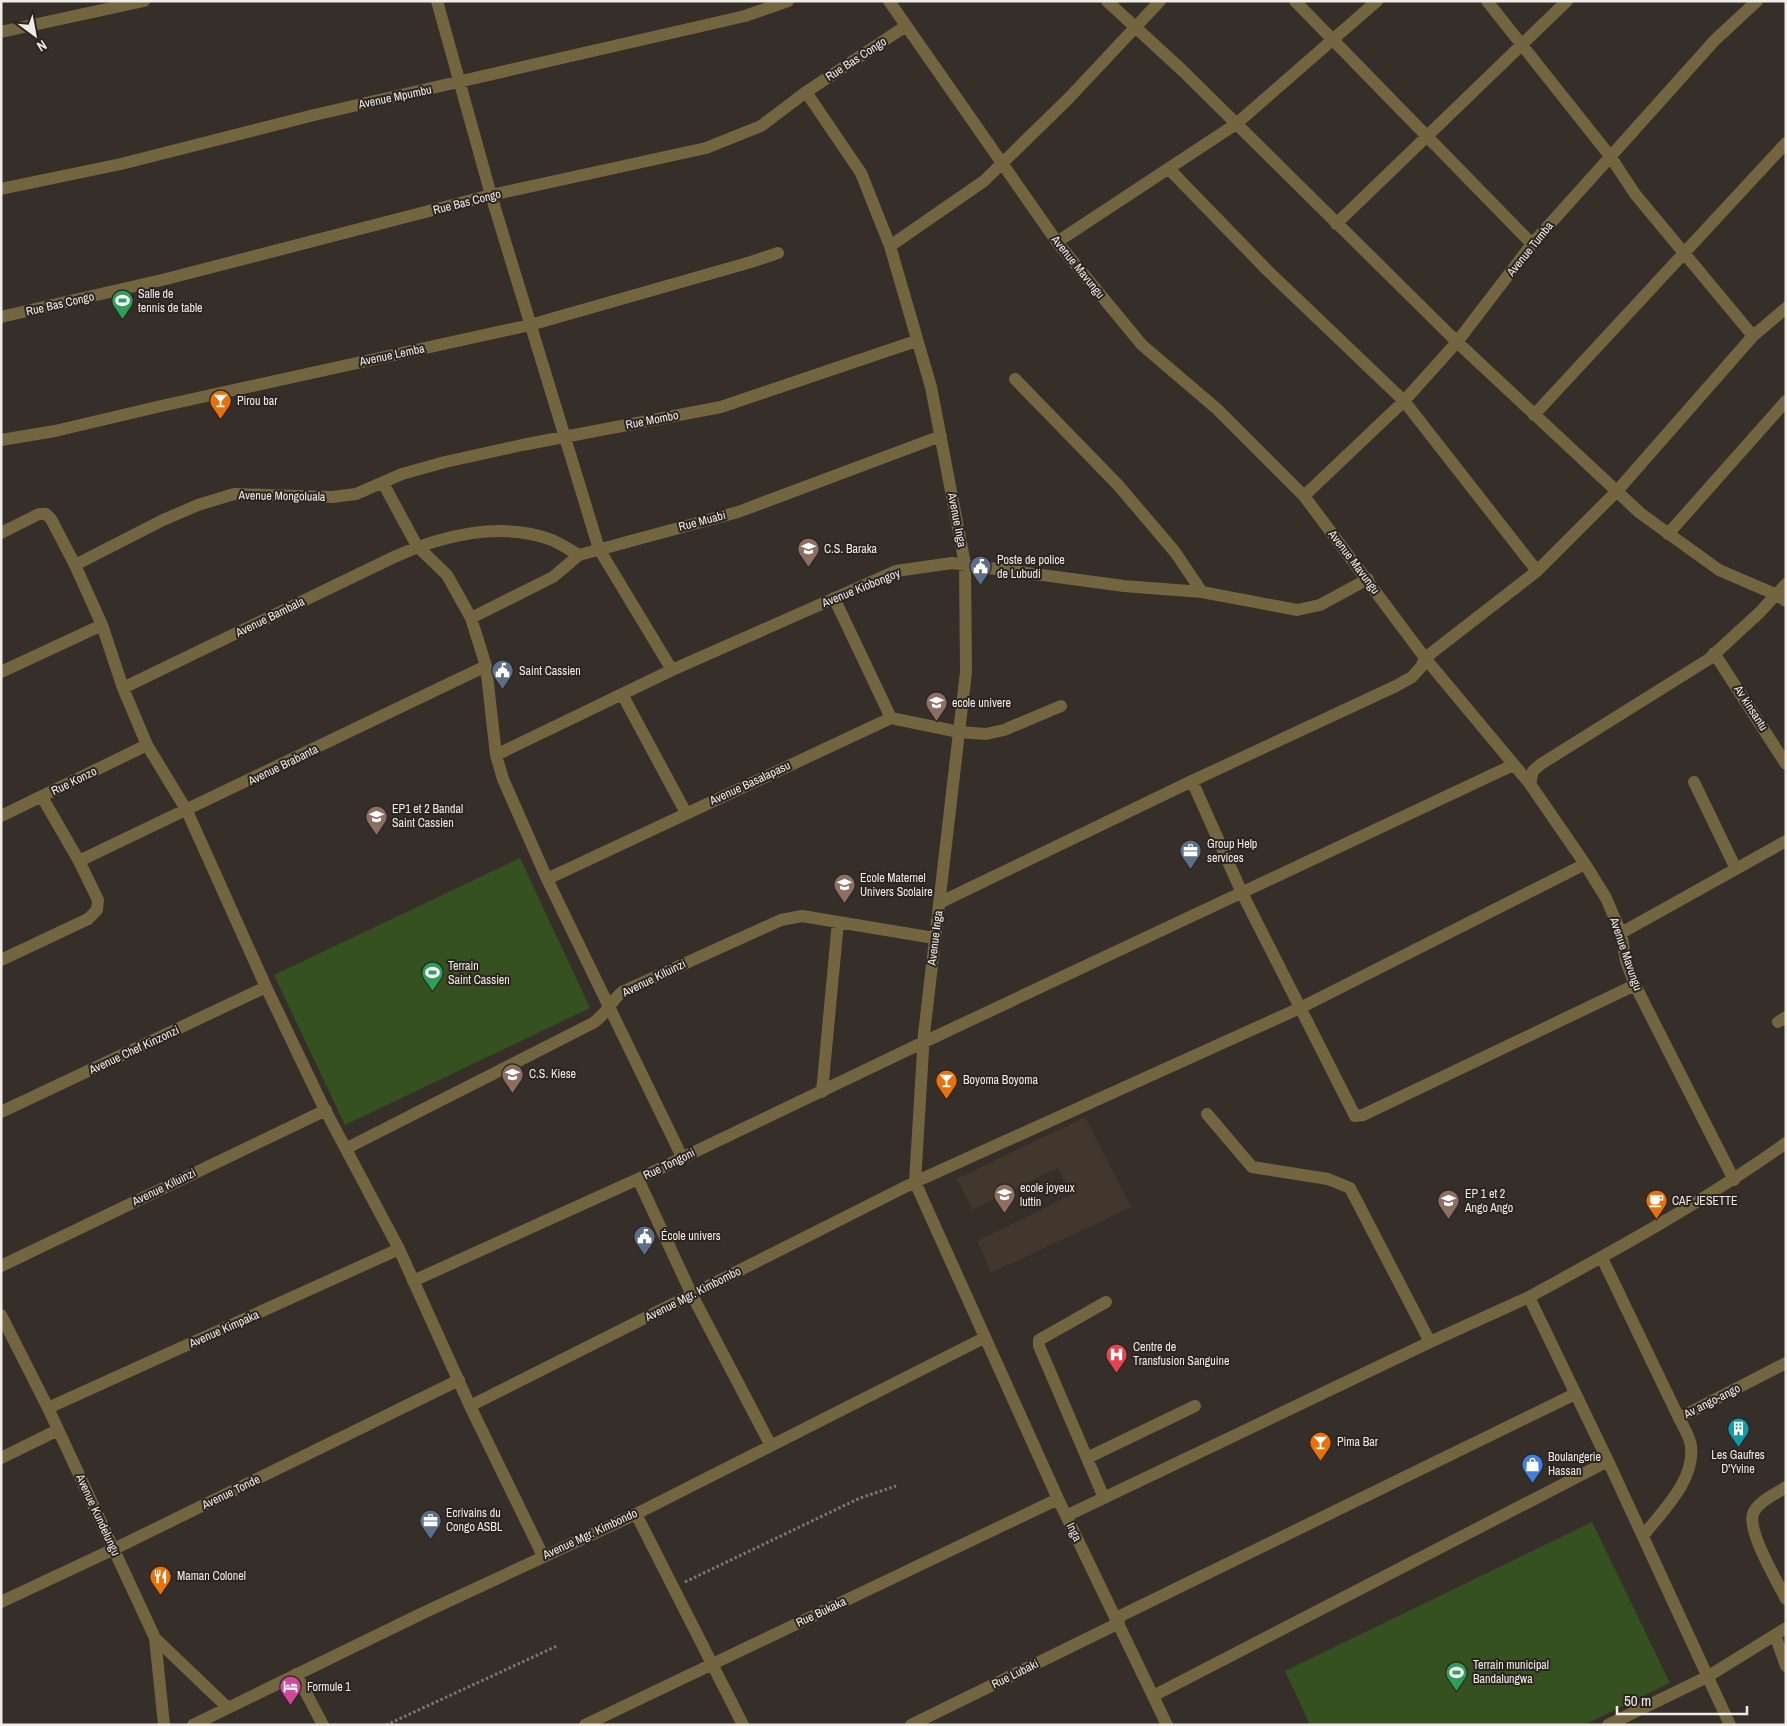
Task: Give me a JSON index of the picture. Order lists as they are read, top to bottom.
{
  "streets": {
    "street": [
      "Rue Bas Congo",
      "Avenue Mpumbu",
      "Avenue Tumba",
      "Avenue Mavungu",
      "Avenue Lemba",
      "Rue Mombo",
      "Avenue Mongoluala",
      "Avenue Inga",
      "Rue Muabi",
      "Avenue Kiobongoy",
      "Avenue Bambala",
      "Av kinsantu",
      "Avenue Brabanta",
      "Rue Konzo",
      "Avenue Basalapasu",
      "Avenue Kiluinzi",
      "Avenue Chef Kinzonzi",
      "Rue Tongoni",
      "Avenue Mgr. Kimbombo",
      "Avenue Kimpaka",
      "Av ango-ango",
      "Avenue Tonde",
      "Avenue Kundelungu",
      "Inga",
      "Avenue Mgr. Kimbondo",
      "Rue Bukaka",
      "Rue Lubaki"
    ]
  },
  "crossings": [
    ["Rue Bas Congo", "Avenue Mavungu"],
    ["Rue Bas Congo", "Avenue Inga"],
    ["Avenue Tumba", "Avenue Mavungu"],
    ["Avenue Mavungu", "Avenue Kiobongoy"],
    ["Avenue Mavungu", "Rue Tongoni"],
    ["Avenue Mavungu", "Avenue Mgr. Kimbombo"],
    ["Rue Mombo", "Avenue Mongoluala"],
    ["Rue Mombo", "Avenue Inga"],
    ["Avenue Inga", "Rue Muabi"],
    ["Avenue Inga", "Avenue Kiobongoy"],
    ["Avenue Inga", "Avenue Kiluinzi"],
    ["Avenue Inga", "Rue Tongoni"],
    ["Avenue Inga", "Avenue Mgr. Kimbombo"],
    ["Avenue Inga", "Inga"],
    ["Avenue Inga", "Avenue Mgr. Kimbondo"],
    ["Rue Muabi", "Avenue Bambala"],
    ["Avenue Kimpaka", "Avenue Kundelungu"],
    ["Avenue Tonde", "Avenue Kundelungu"],
    ["Inga", "Avenue Mgr. Kimbondo"],
    ["Inga", "Rue Bukaka"],
    ["Inga", "Rue Lubaki"]
  ],
  "places": {
    "sports": ["Salle de tennis de table", "Terrain Saint Cassien", "Terrain municipal Bandalungwa"],
    "bar": ["Pirou bar", "Boyoma Boyoma", "Pima Bar"],
    "school or university": [
      "C.S. Baraka",
      "ecole univere",
      "EP1 et 2 Bandal Saint Cassien",
      "Ecole Maternel Univers Scolaire",
      "C.S. Kiese",
      "ecole joyeux luttin",
      "EP 1 et 2 Ango Ango"
    ],
    "public building": ["Poste de police de Lubudi", "Saint Cassien", "École univers"],
    "office": ["Group Help services", "Ecrivains du Congo ASBL"],
    "cafe": ["CAF JESETTE"],
    "hospital": ["Centre de Transfusion Sanguine"],
    "building": ["Les Gaufres D'Yvine"],
    "shop": ["Boulangerie Hassan"],
    "restaurant": ["Maman Colonel"],
    "hotel": ["Formule 1"]
  },
  "scale_bar": "50 m",
  "north": "bottom right"
}
